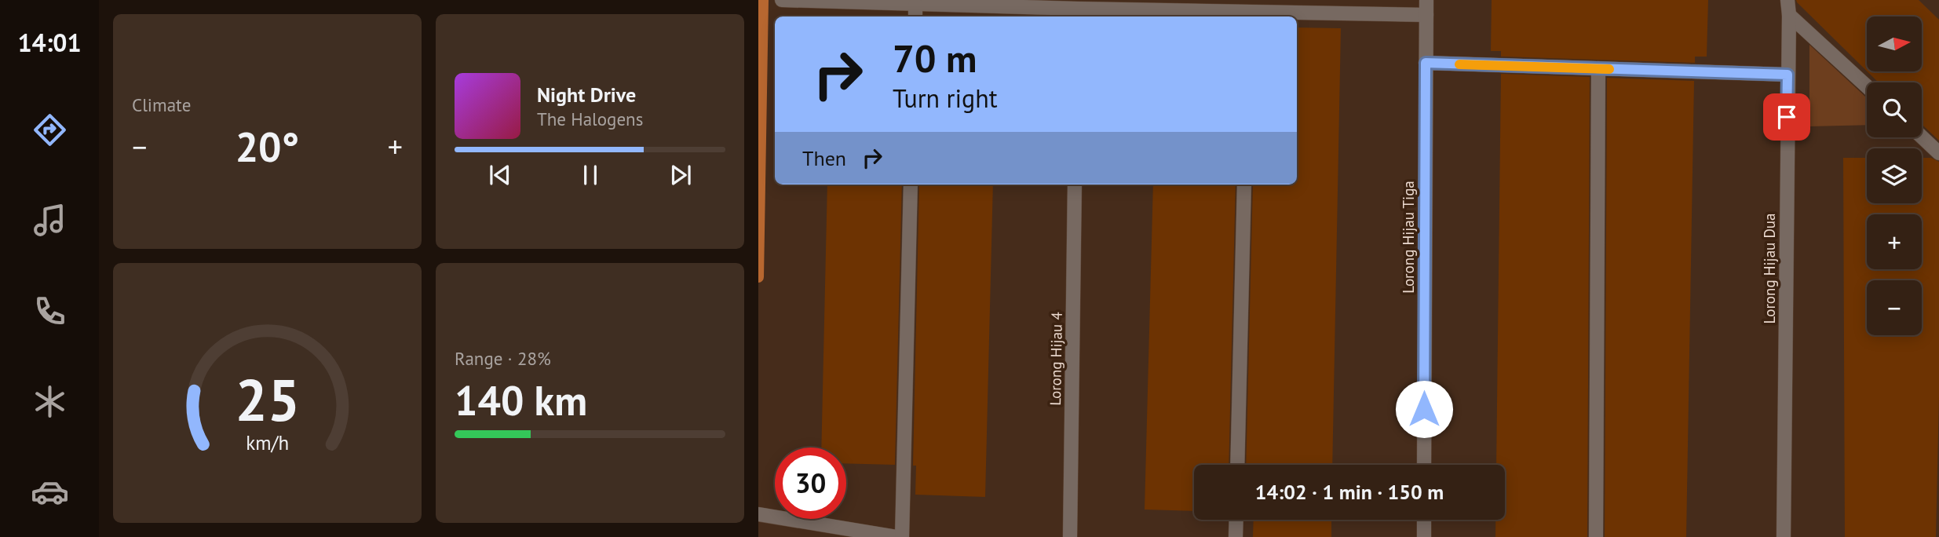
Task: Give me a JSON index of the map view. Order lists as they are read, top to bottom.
{
  "streets": {
    "street": ["Lorong Hijau Tiga", "Lorong Hijau Dua", "Lorong Hijau 4"]
  },
  "north": "right",
  "page": {
    "tabs": "14:01",
    "tile": [
      "Climate",
      ["Range · 28%", "140 km"]
    ],
    "map_buttons": ["+", "−"],
    "turn": ["70 m", "Turn right"],
    "song": ["Night Drive", "The Halogens"],
    "heat": ["−", "20°", "+"],
    "then": "Then",
    "limit": "30",
    "trip": "14:02 · 1 min · 150 m",
    "gauge": ["25", "km/h"]
  }
}
